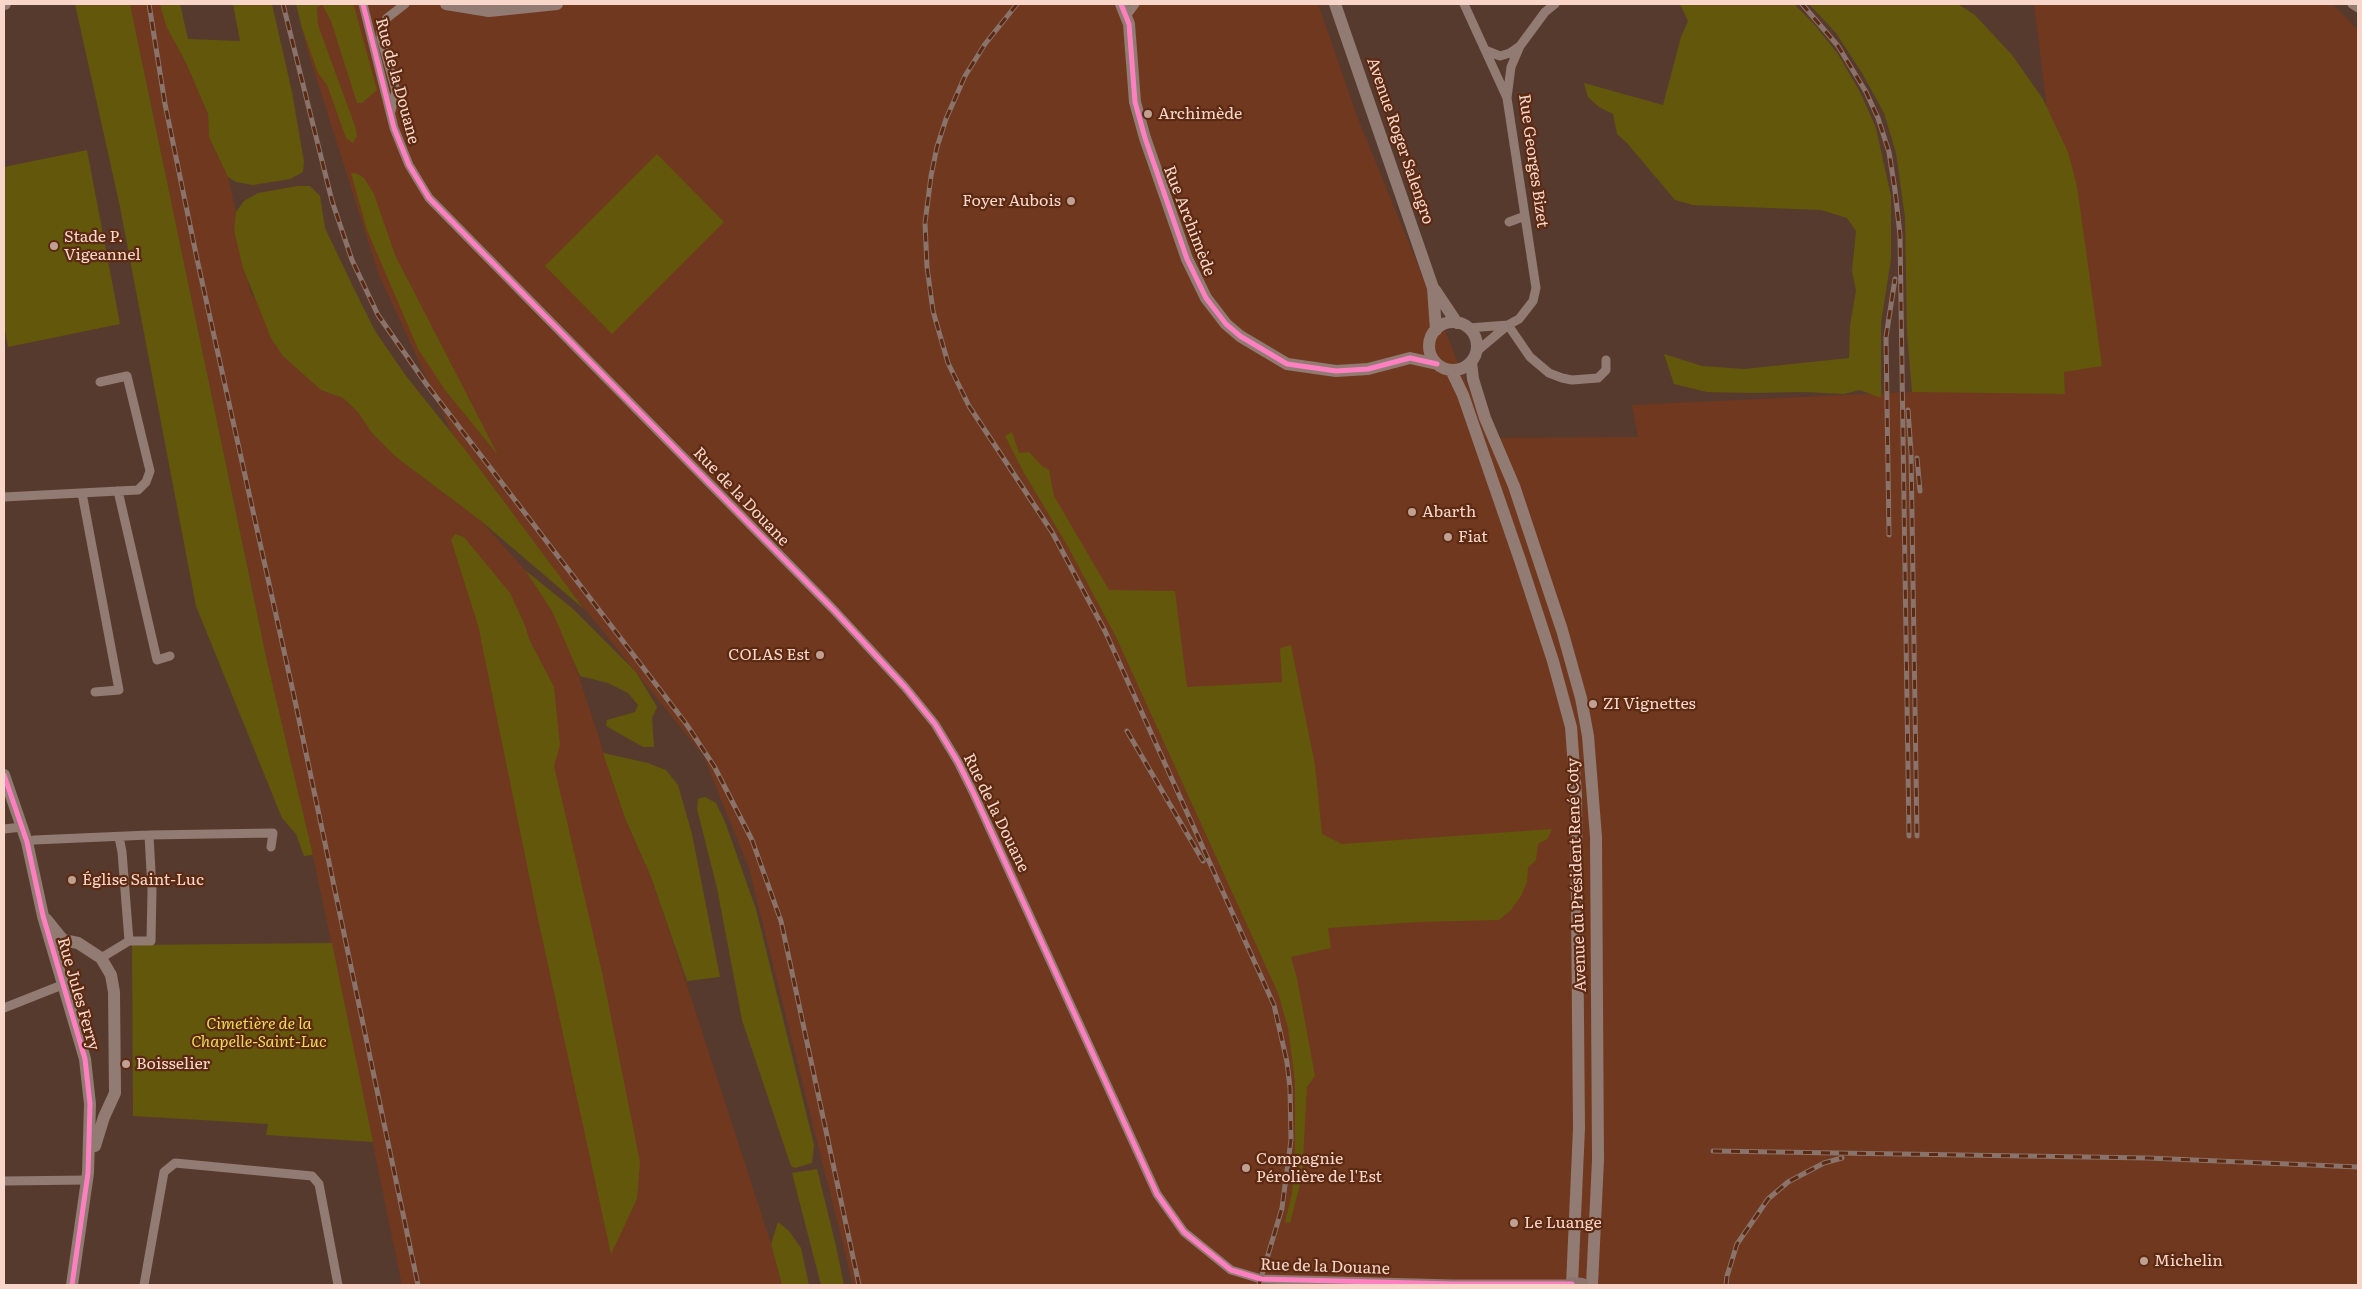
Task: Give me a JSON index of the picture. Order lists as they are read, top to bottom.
{
  "streets": {
    "main road": [
      "Avenue Roger Salengro",
      "Rue Archimède",
      "Avenue du Président René Coty",
      "Rue Jules Ferry"
    ],
    "street": ["Rue de la Douane", "Rue Georges Bizet"]
  },
  "crossings": [
    ["Rue de la Douane", "Avenue du Président René Coty"],
    ["Avenue Roger Salengro", "Rue Georges Bizet"],
    ["Avenue Roger Salengro", "Rue Archimède"],
    ["Avenue Roger Salengro", "Avenue du Président René Coty"],
    ["Rue Georges Bizet", "Rue Archimède"],
    ["Rue Georges Bizet", "Avenue du Président René Coty"],
    ["Rue Archimède", "Avenue du Président René Coty"]
  ],
  "parks": ["Cimetière de la Chapelle-Saint-Luc"],
  "places": [
    "Archimède",
    "Foyer Aubois",
    "Stade P. Vigeannel",
    "Abarth",
    "Fiat",
    "COLAS Est",
    "ZI Vignettes",
    "Église Saint-Luc",
    "Boisselier",
    "Compagnie Pérolière de l'Est",
    "Le Luange",
    "Michelin"
  ]
}
